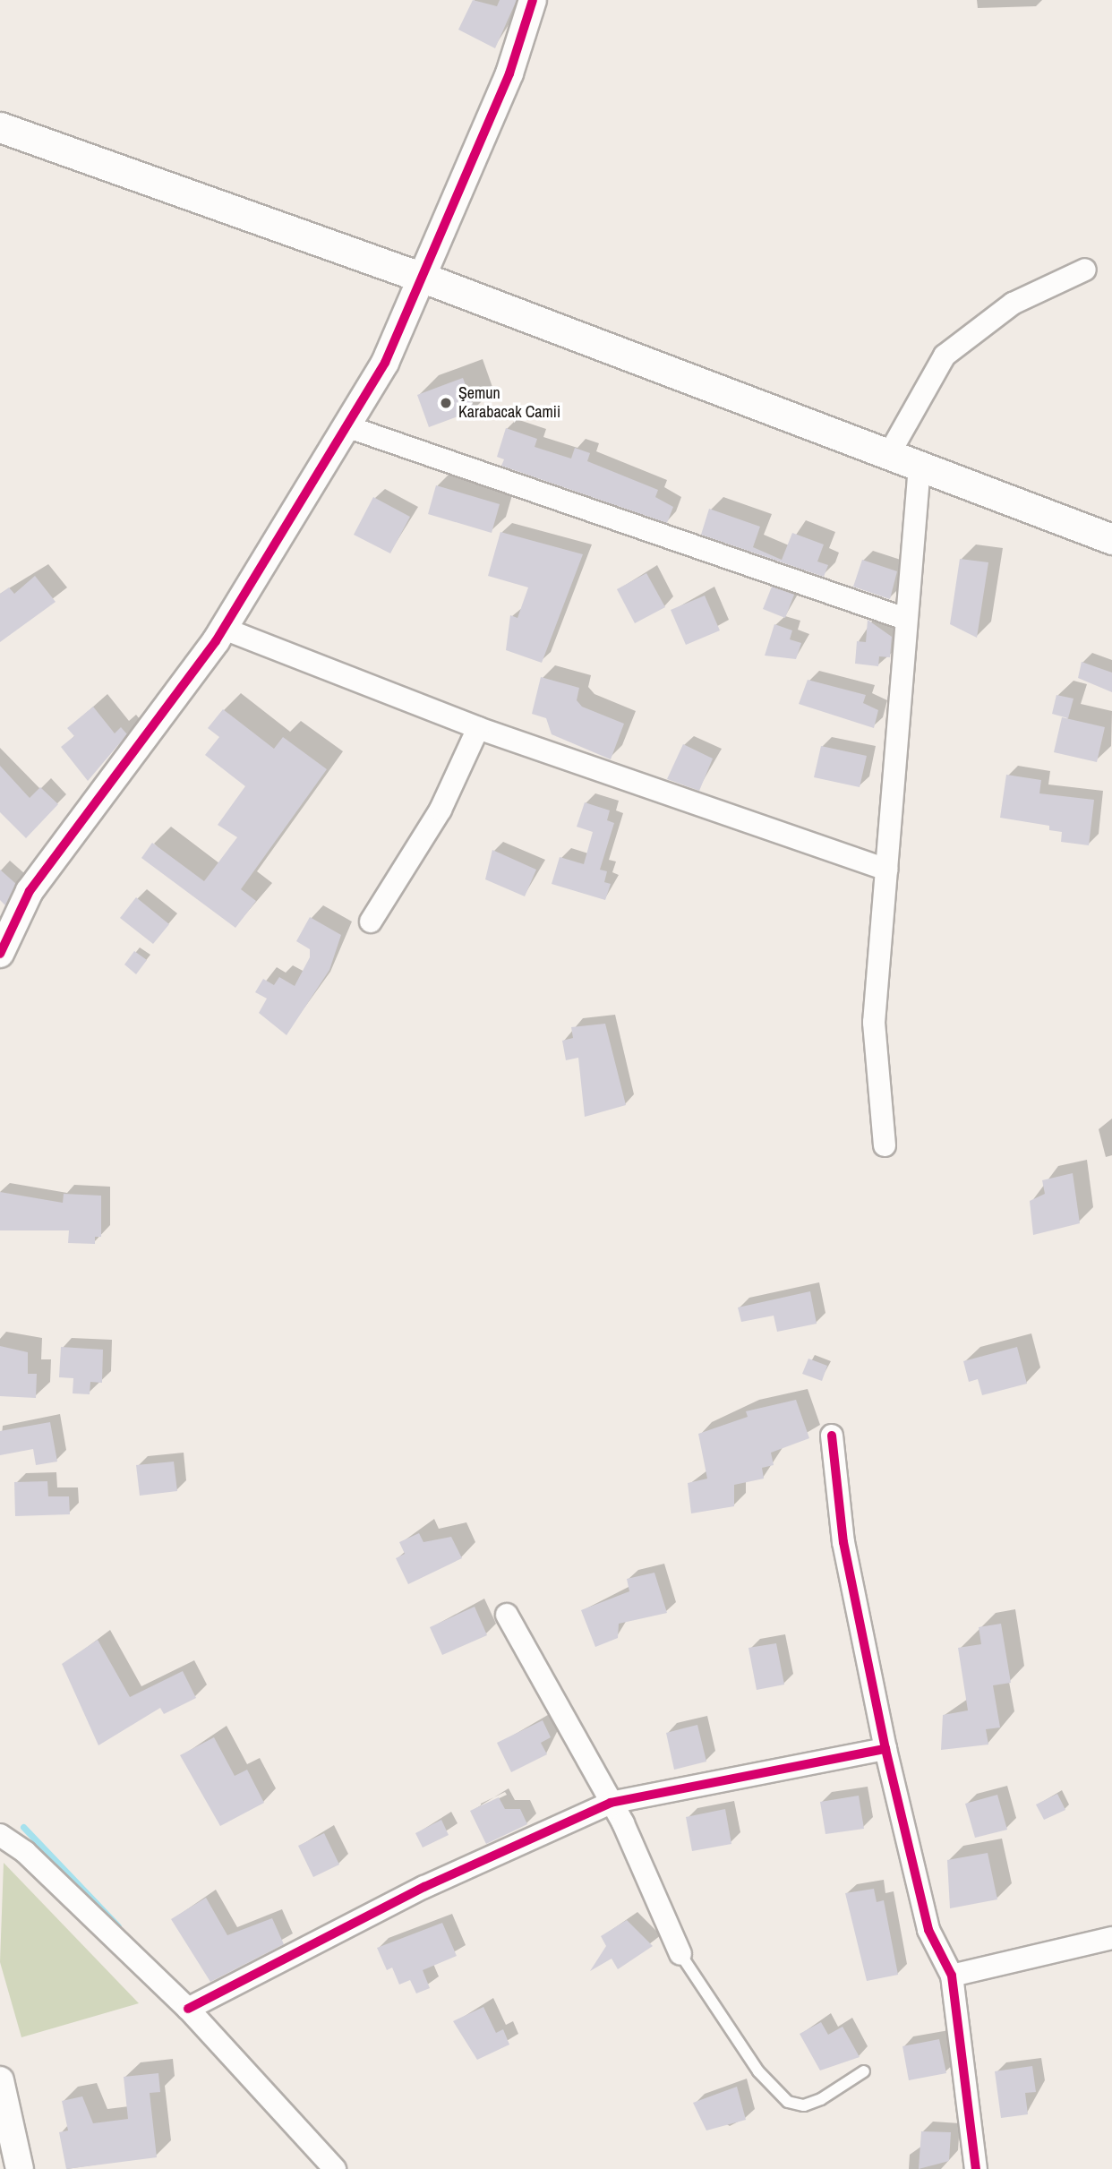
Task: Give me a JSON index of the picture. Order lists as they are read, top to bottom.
{
  "places": ["Şemun Karabacak Camii"]
}
